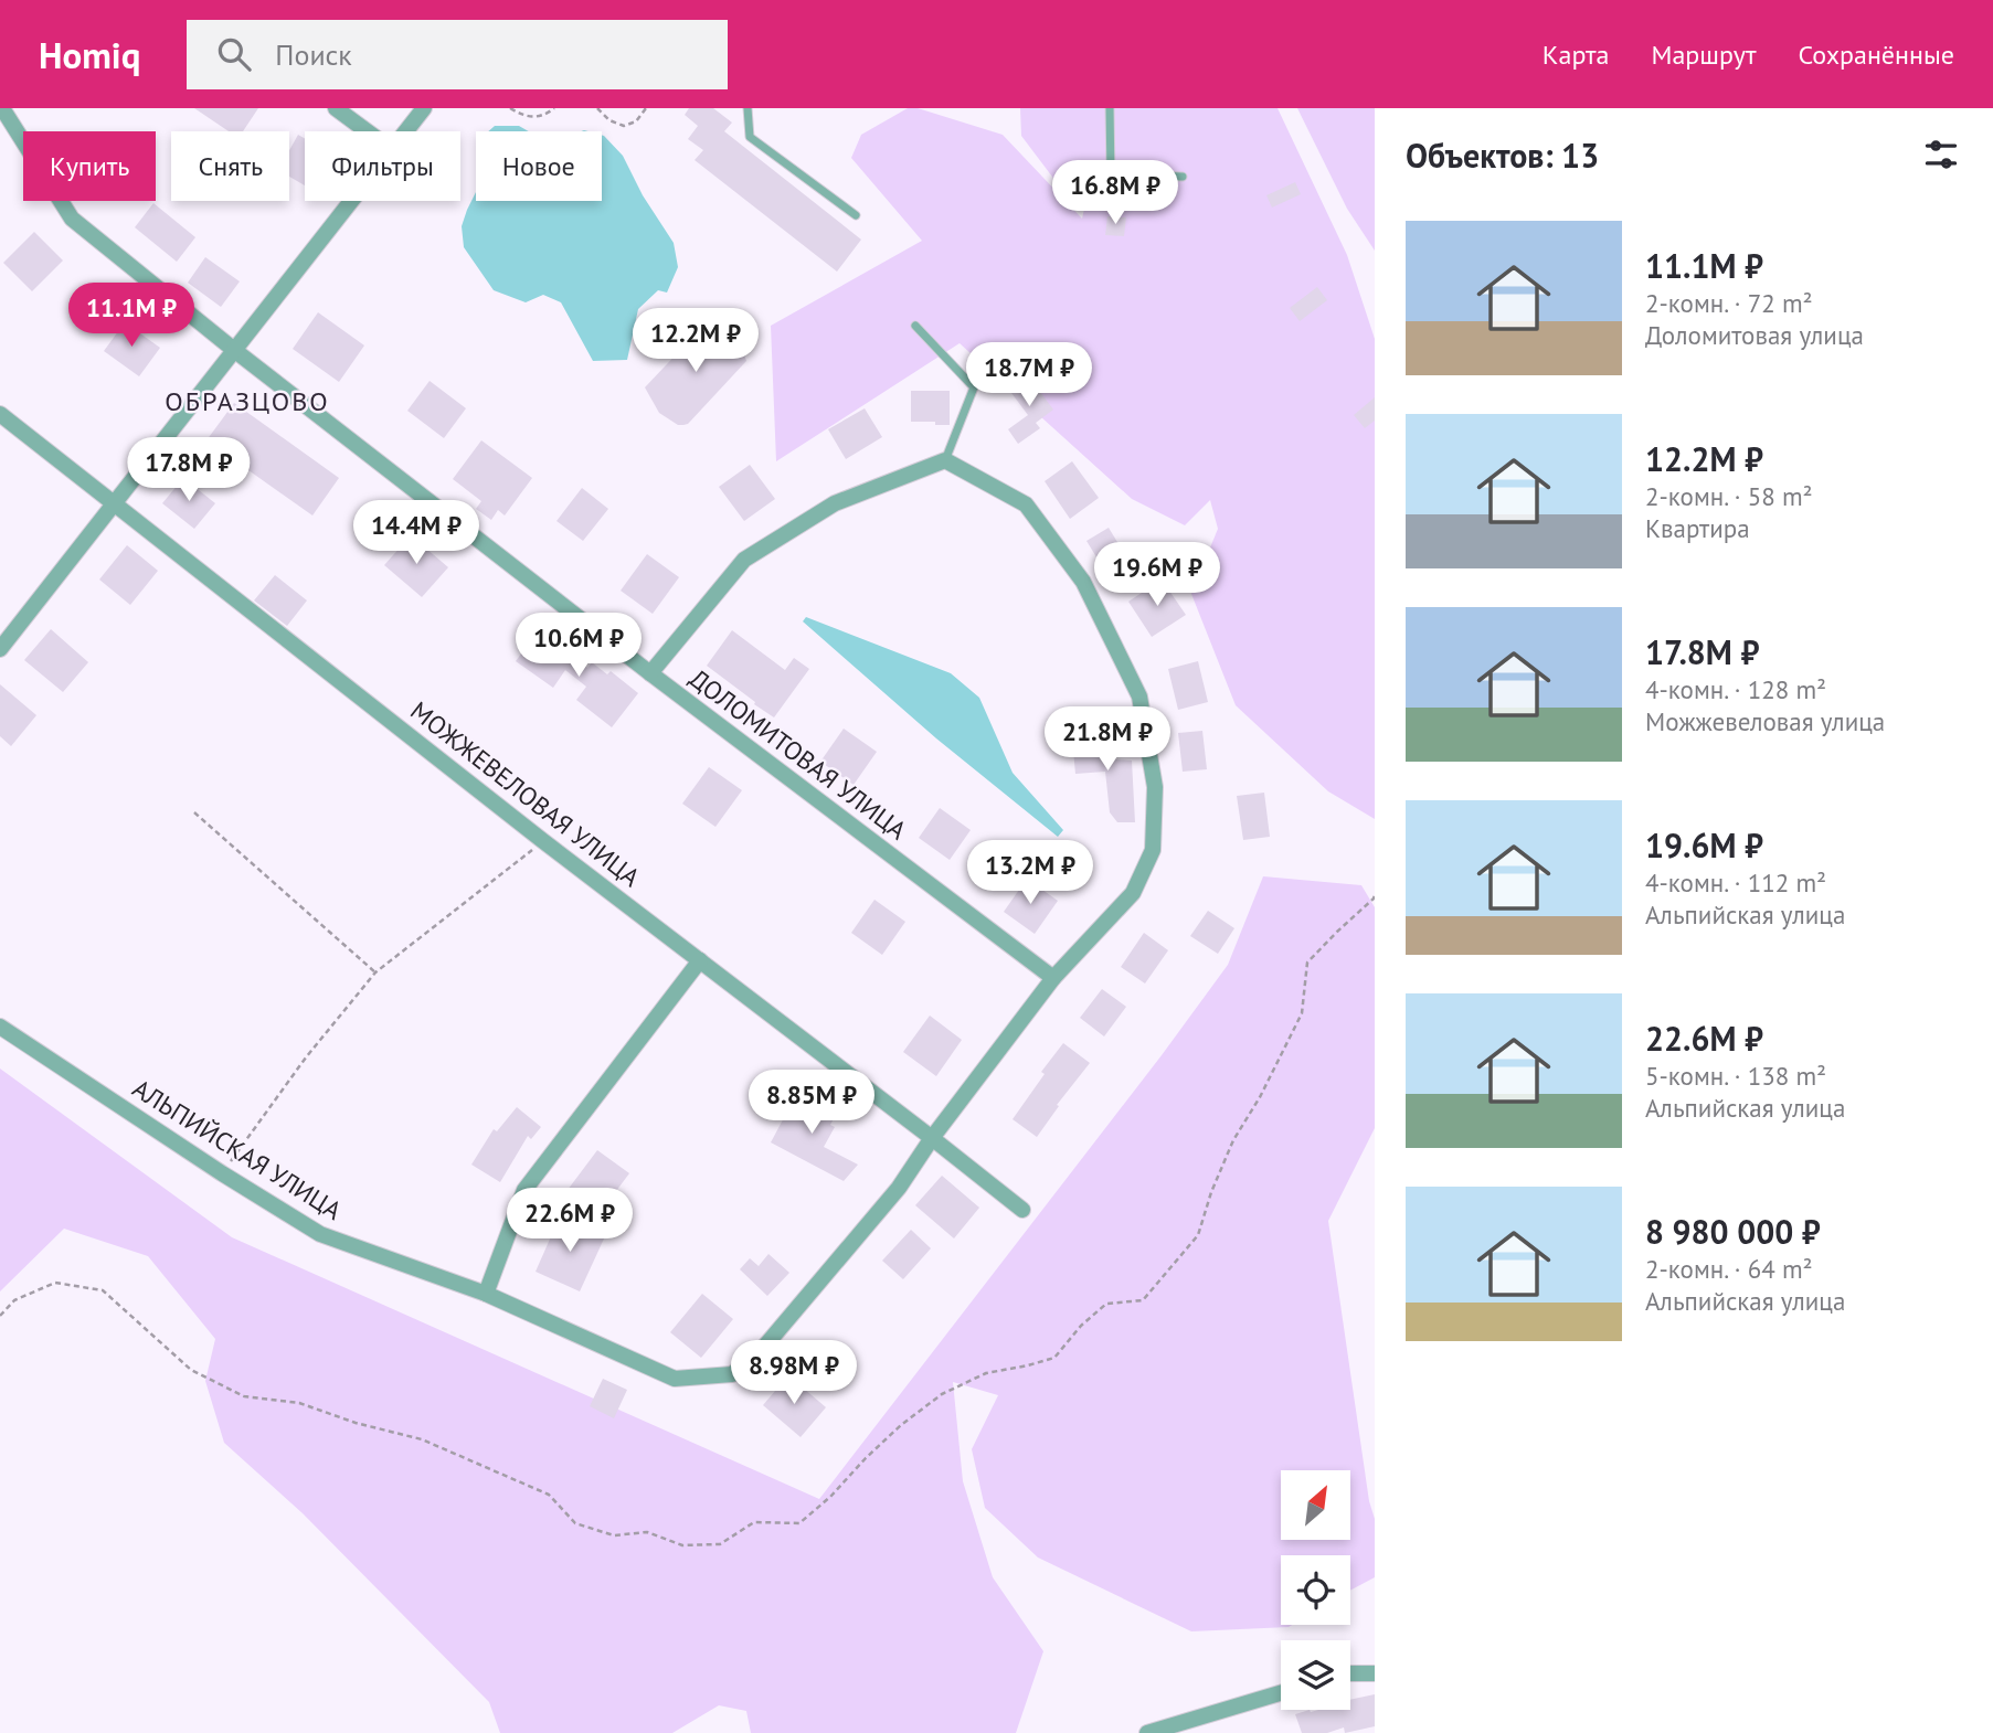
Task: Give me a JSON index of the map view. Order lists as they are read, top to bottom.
{
  "streets": {
    "street": ["ДОЛОМИТОВАЯ УЛИЦА", "МОЖЖЕВЕЛОВАЯ УЛИЦА", "АЛЬПИЙСКАЯ УЛИЦА"]
  },
  "crossings": [
    ["ДОЛОМИТОВАЯ УЛИЦА", "АЛЬПИЙСКАЯ УЛИЦА"],
    ["МОЖЖЕВЕЛОВАЯ УЛИЦА", "АЛЬПИЙСКАЯ УЛИЦА"]
  ],
  "districts": ["ОБРАЗЦОВО"],
  "north": "top right",
  "page": {
    "header": "Homiq",
    "search": "Поиск",
    "nav": ["Карта", "Маршрут", "Сохранённые"],
    "heading": "Объектов: 13",
    "chip": [
      "Купить",
      "Снять",
      "Фильтры",
      "Новое"
    ],
    "price": [
      "16.8M ₽",
      "11.1M ₽",
      "12.2M ₽",
      "18.7M ₽",
      "17.8M ₽",
      "14.4M ₽",
      "19.6M ₽",
      "10.6M ₽",
      "21.8M ₽",
      "13.2M ₽",
      "8.85M ₽",
      "22.6M ₽",
      "8.98M ₽"
    ],
    "list": [
      {
        "name": "11.1M ₽",
        "note": "2-комн. · 72 m² · Доломитовая улица"
      },
      {
        "name": "12.2M ₽",
        "note": "2-комн. · 58 m² · Квартира"
      },
      {
        "name": "17.8M ₽",
        "note": "4-комн. · 128 m² · Можжевеловая улица"
      },
      {
        "name": "19.6M ₽",
        "note": "4-комн. · 112 m² · Альпийская улица"
      },
      {
        "name": "22.6M ₽",
        "note": "5-комн. · 138 m² · Альпийская улица"
      },
      {
        "name": "8 980 000 ₽",
        "note": "2-комн. · 64 m² · Альпийская улица"
      }
    ]
  }
}
